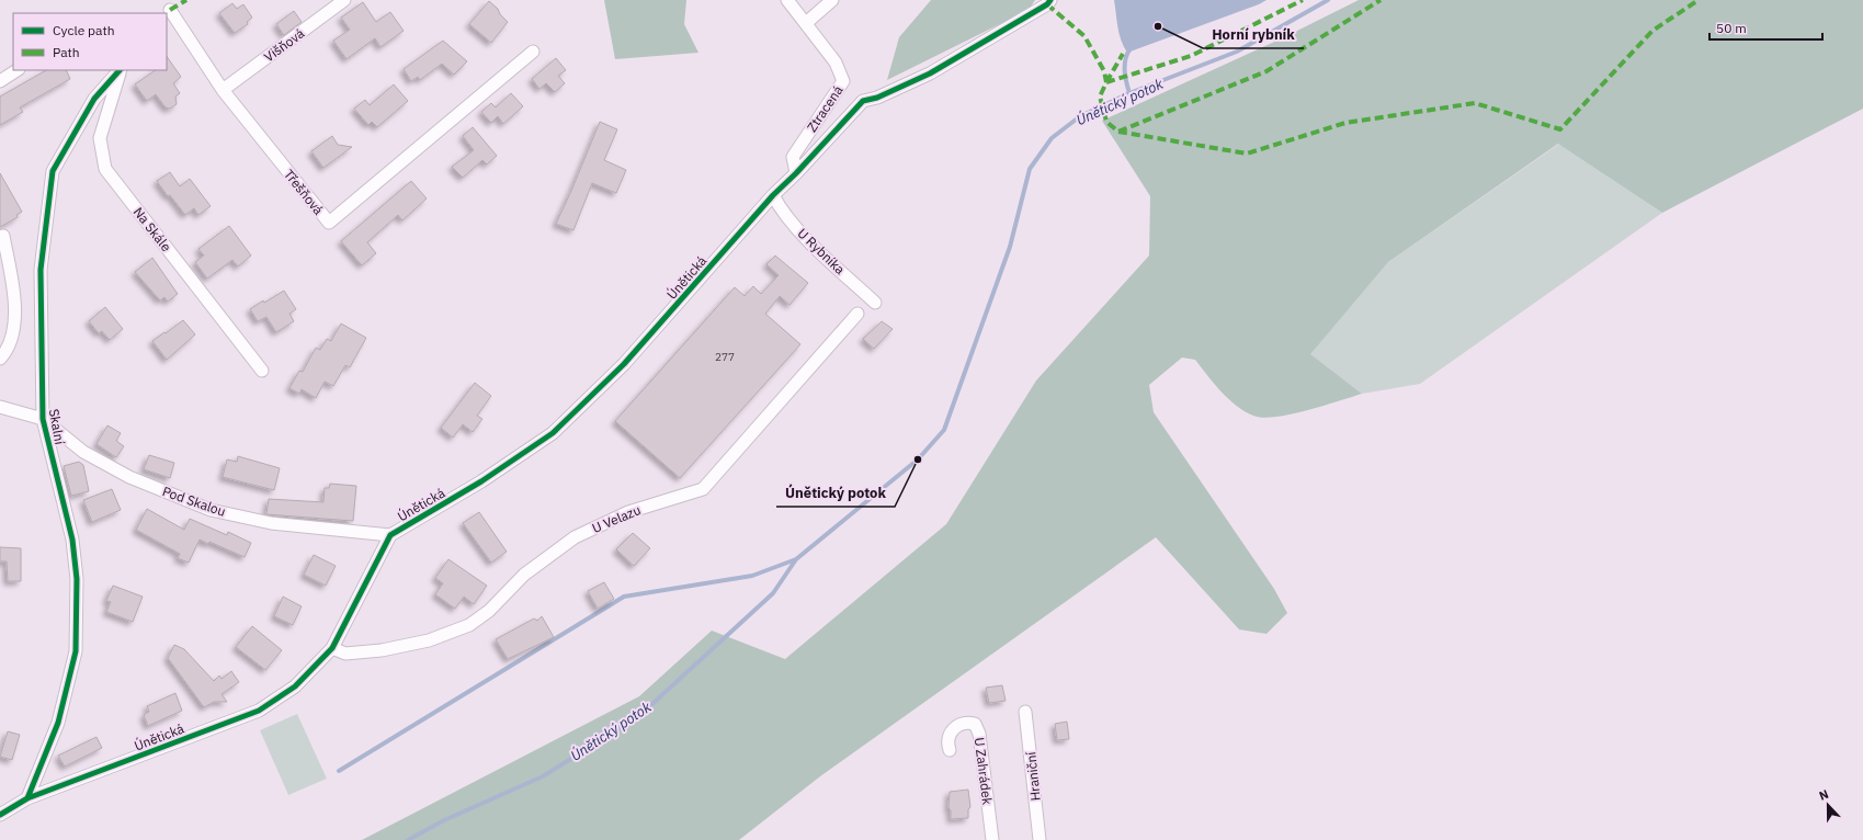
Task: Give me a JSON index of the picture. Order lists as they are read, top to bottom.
{
  "streets": {
    "street": [
      "Višňová",
      "Ztracená",
      "Třešňová",
      "Na Skále",
      "U Rybníka",
      "Únětická",
      "Skalní",
      "Pod Skalou",
      "U Velazu",
      "U Zahrádek",
      "Hraniční"
    ]
  },
  "crossings": [
    ["Višňová", "Třešňová"],
    ["Ztracená", "Únětická"],
    ["U Rybníka", "Únětická"],
    ["Únětická", "Skalní"],
    ["Únětická", "Pod Skalou"],
    ["Únětická", "U Velazu"],
    ["Skalní", "Pod Skalou"]
  ],
  "water": ["Únětický potok"],
  "places": ["Horní rybník", "Únětický potok"],
  "house_numbers": ["277"],
  "legend": ["Cycle path", "Path"],
  "scale_bar": "50 m",
  "north": "top"
}
